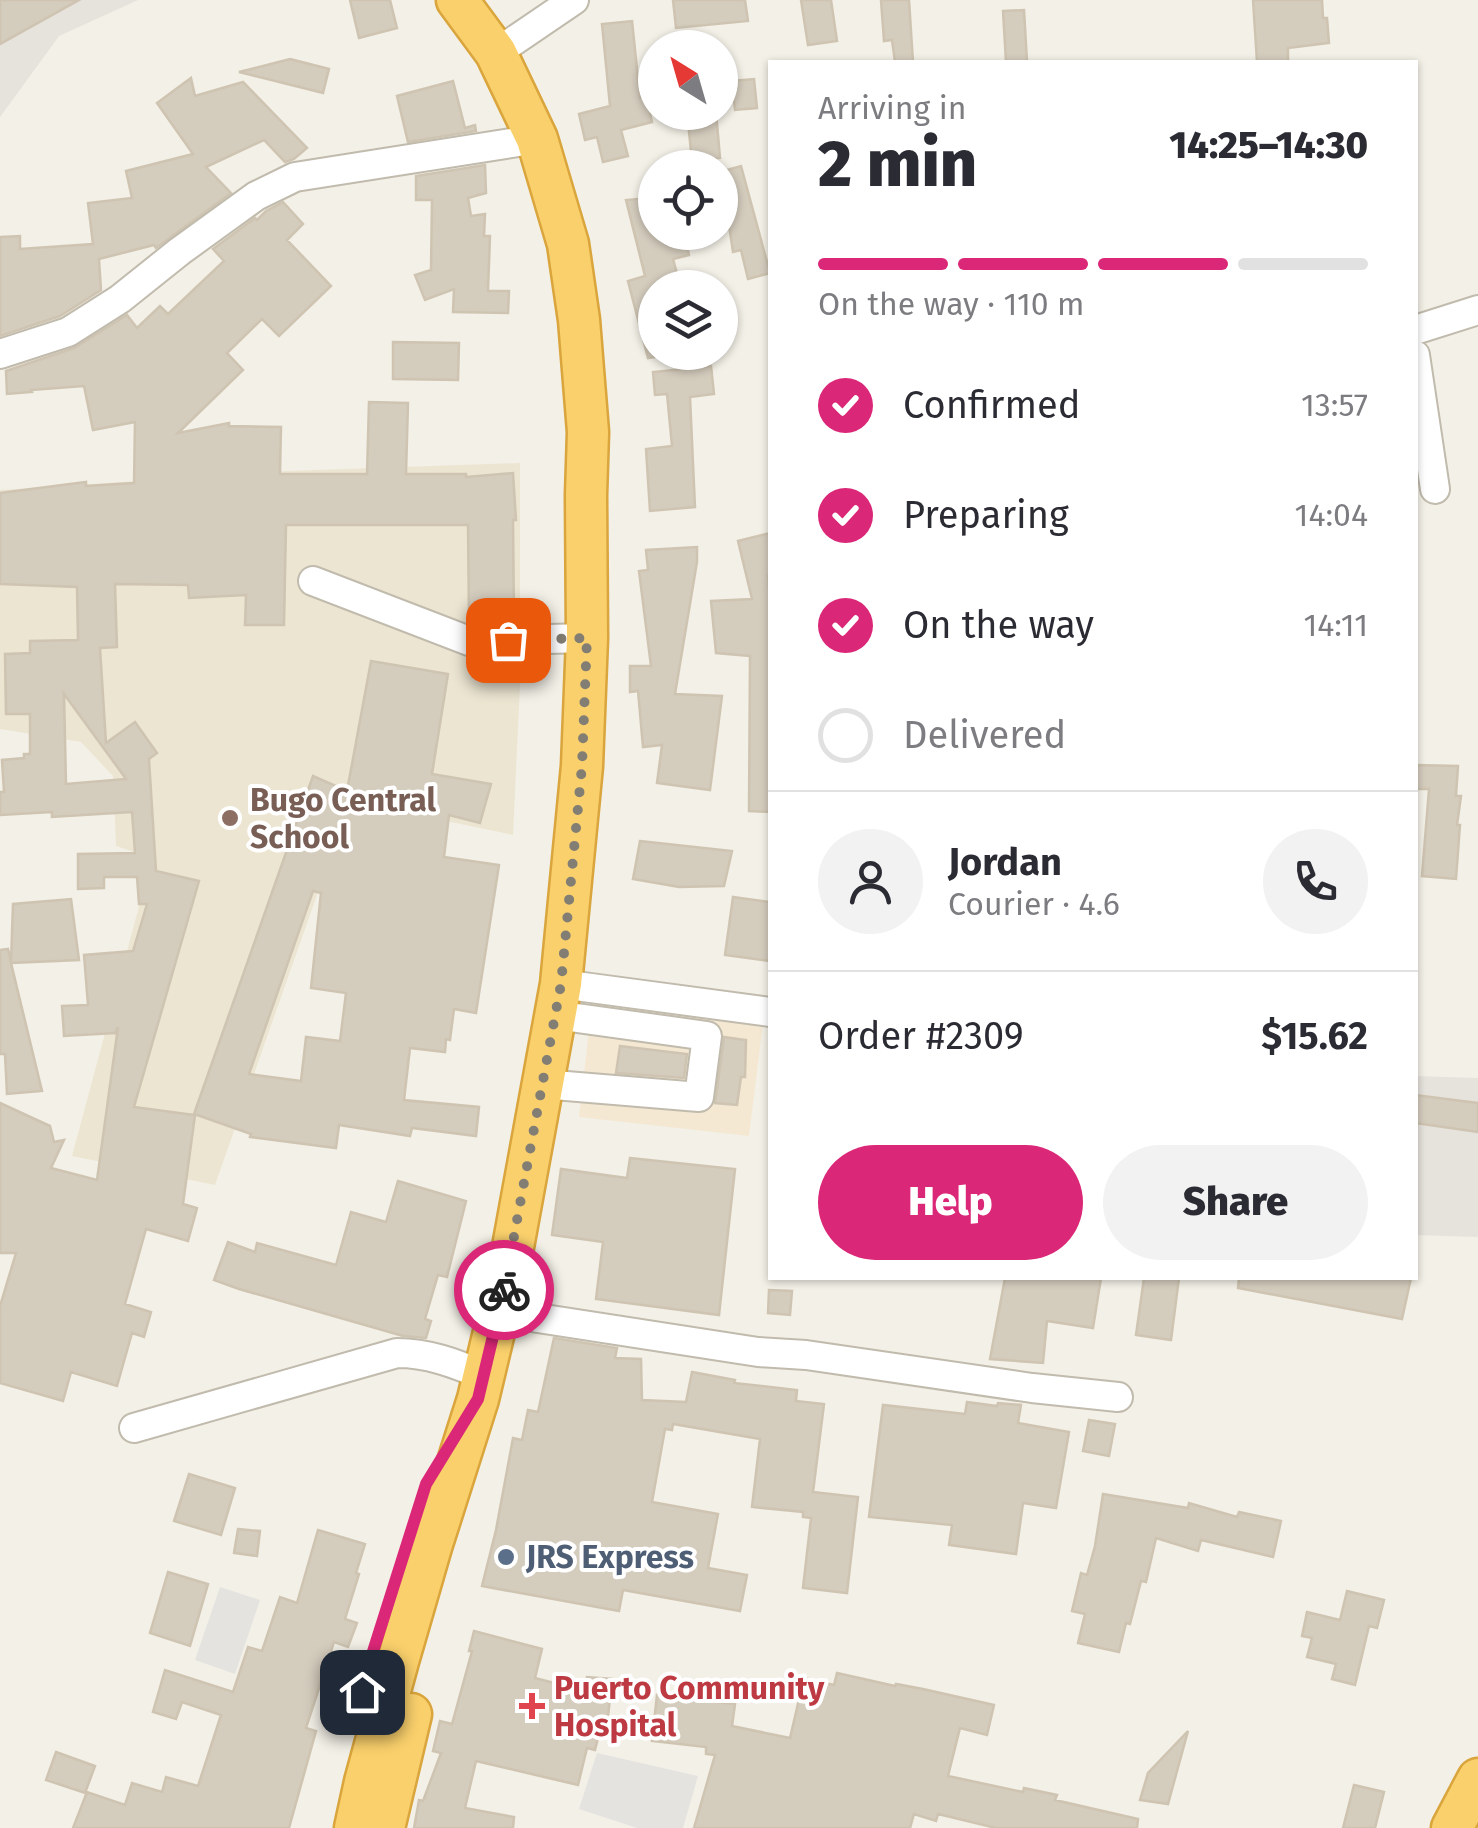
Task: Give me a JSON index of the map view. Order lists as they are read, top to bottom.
{
  "places": {
    "other": ["Bugo Central School", "JRS Express"],
    "health": ["Puerto Community Hospital"]
  },
  "north": "top left",
  "page": {
    "heading": ["2 min", "Arriving in", "14:25–14:30"],
    "panel": [
      "Jordan",
      "Courier · 4.6",
      "Order #2309",
      "$15.62"
    ],
    "bar": "On the way · 110 m",
    "list": [
      ["Confirmed", "13:57"],
      ["Preparing", "14:04"],
      ["On the way", "14:11"],
      "Delivered"
    ],
    "buttons": ["Help", "Share"]
  }
}
